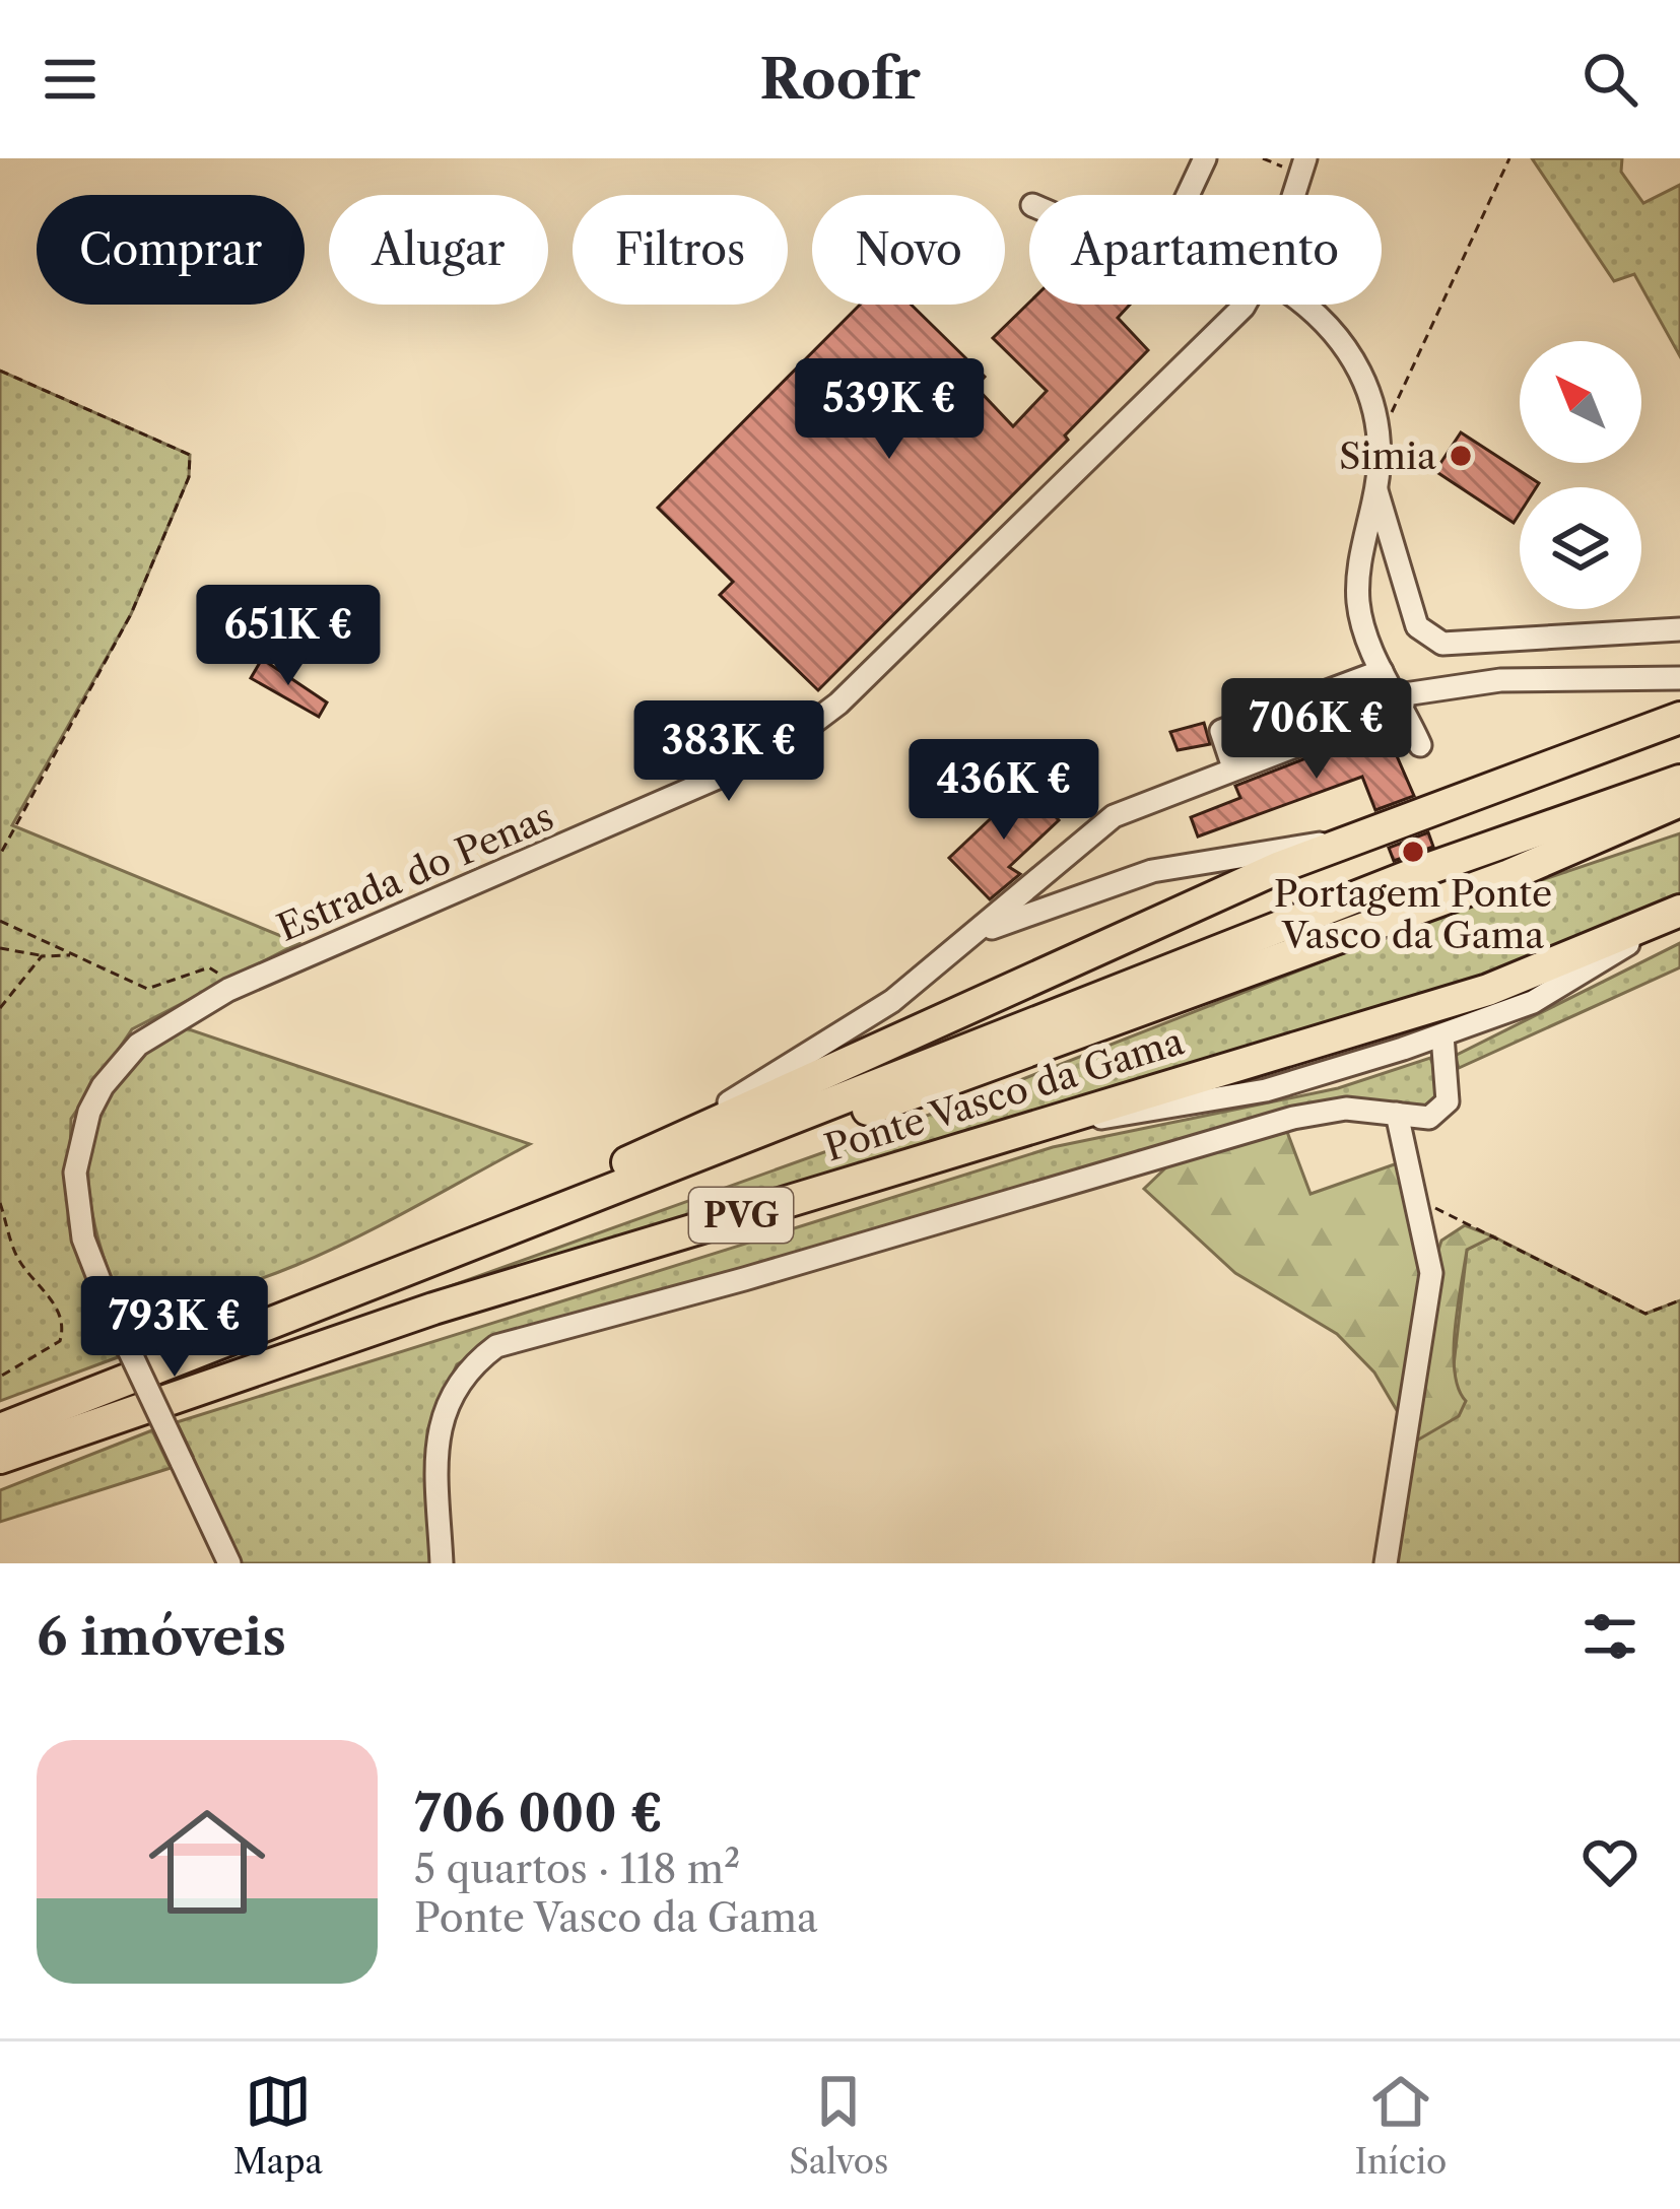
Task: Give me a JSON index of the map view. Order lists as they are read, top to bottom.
{
  "streets": {
    "highway": ["Ponte Vasco da Gama", "PVG"],
    "street": ["Estrada do Penas"]
  },
  "places": ["Simia", "Portagem Ponte Vasco da Gama"],
  "north": "top left",
  "page": {
    "header": "Roofr",
    "chip": [
      "Comprar",
      "Alugar",
      "Filtros",
      "Novo",
      "Apartamento"
    ],
    "price": [
      "539K €",
      "651K €",
      "706K €",
      "383K €",
      "436K €",
      "793K €"
    ],
    "heading": "6 imóveis",
    "list": [
      {
        "name": "706 000 €",
        "note": "5 quartos · 118 m² · Ponte Vasco da Gama"
      }
    ],
    "tabs": ["Mapa", "Salvos", "Início"]
  }
}
